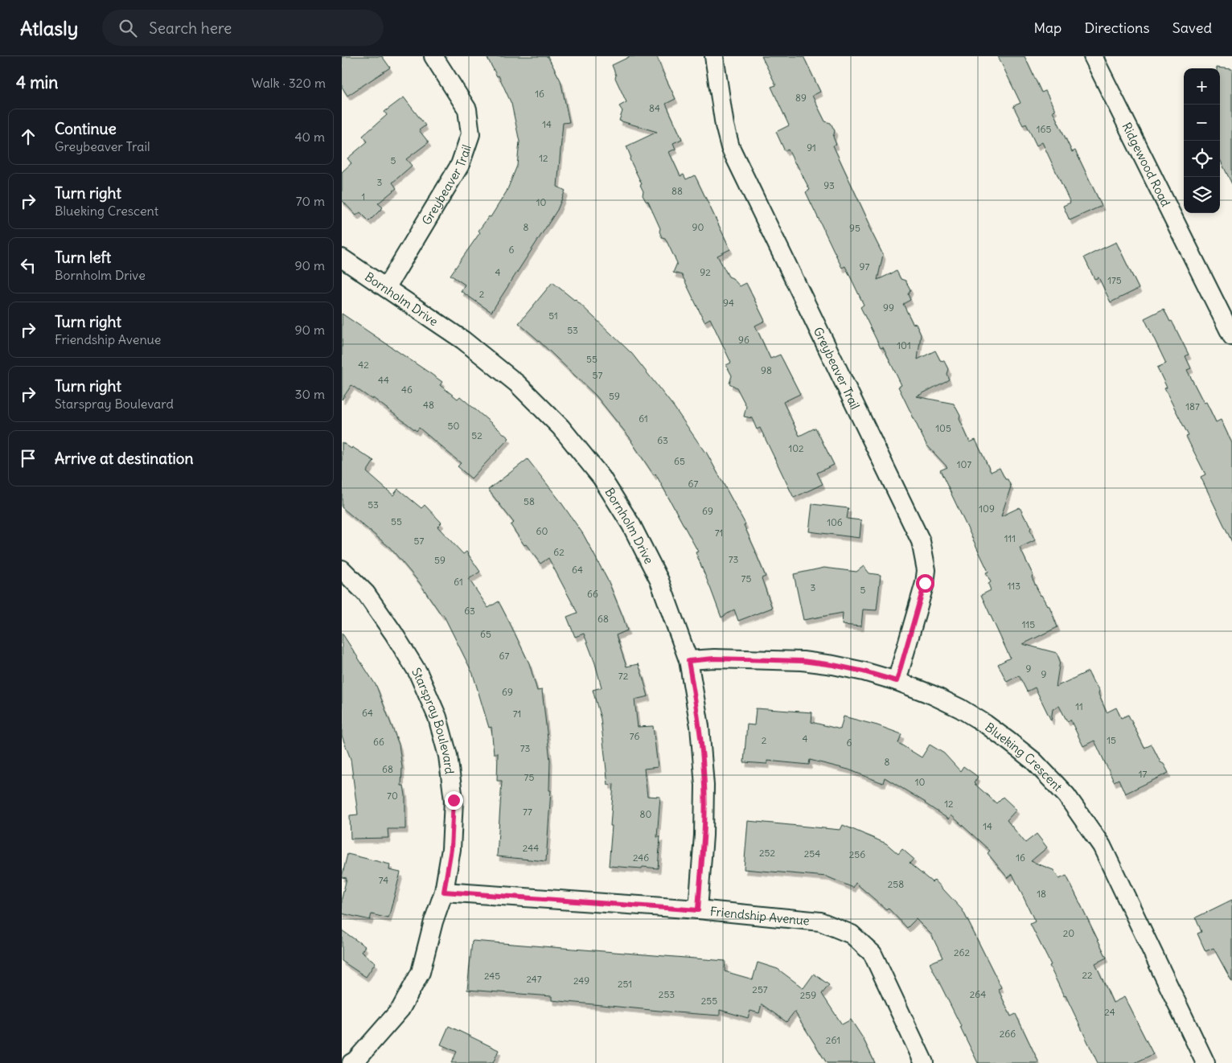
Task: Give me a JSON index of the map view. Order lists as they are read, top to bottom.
{
  "streets": {
    "street": [
      "Ridgewood Road",
      "Greybeaver Trail",
      "Bornholm Drive",
      "Starspray Boulevard",
      "Blueking Crescent",
      "Friendship Avenue"
    ]
  },
  "crossings": [
    ["Greybeaver Trail", "Bornholm Drive"],
    ["Greybeaver Trail", "Blueking Crescent"],
    ["Bornholm Drive", "Blueking Crescent"],
    ["Bornholm Drive", "Friendship Avenue"],
    ["Starspray Boulevard", "Friendship Avenue"]
  ],
  "house_numbers": [
    "16",
    "89",
    "84",
    "14",
    "165",
    "91",
    "12",
    "5",
    "3",
    "93",
    "88",
    "1",
    "10",
    "8",
    "90",
    "95",
    "6",
    "97",
    "4",
    "92",
    "175",
    "2",
    "94",
    "99",
    "51",
    "53",
    "96",
    "101",
    "55",
    "42",
    "98",
    "57",
    "44",
    "46",
    "59",
    "48",
    "187",
    "61",
    "50",
    "105",
    "52",
    "63",
    "102",
    "65",
    "107",
    "67",
    "58",
    "53",
    "109",
    "69",
    "55",
    "106",
    "60",
    "71",
    "111",
    "57",
    "62",
    "73",
    "59",
    "64",
    "75",
    "61",
    "113",
    "3",
    "5",
    "66",
    "63",
    "68",
    "115",
    "65",
    "67",
    "9",
    "9",
    "72",
    "69",
    "11",
    "64",
    "71",
    "76",
    "4",
    "2",
    "15",
    "66",
    "6",
    "73",
    "8",
    "68",
    "17",
    "75",
    "10",
    "70",
    "12",
    "77",
    "80",
    "14",
    "244",
    "252",
    "254",
    "256",
    "246",
    "16",
    "74",
    "258",
    "18",
    "20",
    "262",
    "22",
    "245",
    "247",
    "249",
    "251",
    "257",
    "253",
    "264",
    "259",
    "255",
    "24",
    "266",
    "261"
  ],
  "page": {
    "header": "Atlasly",
    "search": "Search here",
    "nav": ["Map", "Directions", "Saved"],
    "heading": ["4 min", "Walk · 320 m"],
    "map_buttons": ["+", "−"],
    "list": [
      ["Continue", "Greybeaver Trail", "40 m"],
      ["Turn right", "Blueking Crescent", "70 m"],
      ["Turn left", "Bornholm Drive", "90 m"],
      ["Turn right", "Friendship Avenue", "90 m"],
      ["Turn right", "Starspray Boulevard", "30 m"],
      "Arrive at destination"
    ]
  }
}
